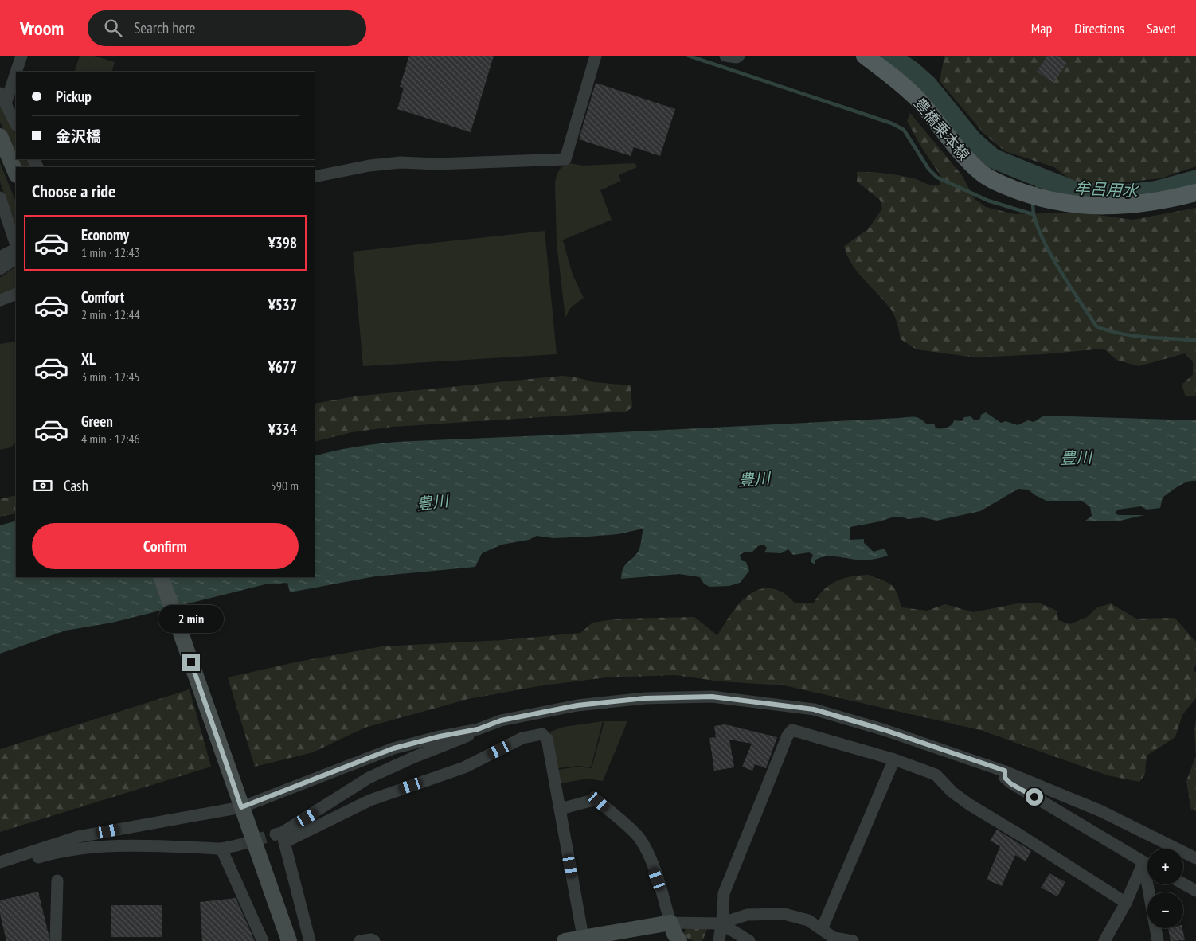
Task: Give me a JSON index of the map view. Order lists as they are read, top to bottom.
{
  "streets": {
    "main road": ["豊橋乗本線"]
  },
  "water": ["牟呂用水", "豊川"],
  "page": {
    "header": "Vroom",
    "search": "Search here",
    "nav": ["Map", "Directions", "Saved"],
    "banner": ["Pickup", "金沢橋"],
    "heading": "Choose a ride",
    "list": [
      {
        "name": "Economy",
        "note": "1 min · 12:43",
        "value": "¥398"
      },
      {
        "name": "Comfort",
        "note": "2 min · 12:44",
        "value": "¥537"
      },
      {
        "name": "XL",
        "note": "3 min · 12:45",
        "value": "¥677"
      },
      {
        "name": "Green",
        "note": "4 min · 12:46",
        "value": "¥334"
      }
    ],
    "pay": ["Cash", "590 m"],
    "buttons": "Confirm",
    "bubble": "2 min",
    "map_buttons": ["+", "−"]
  }
}
